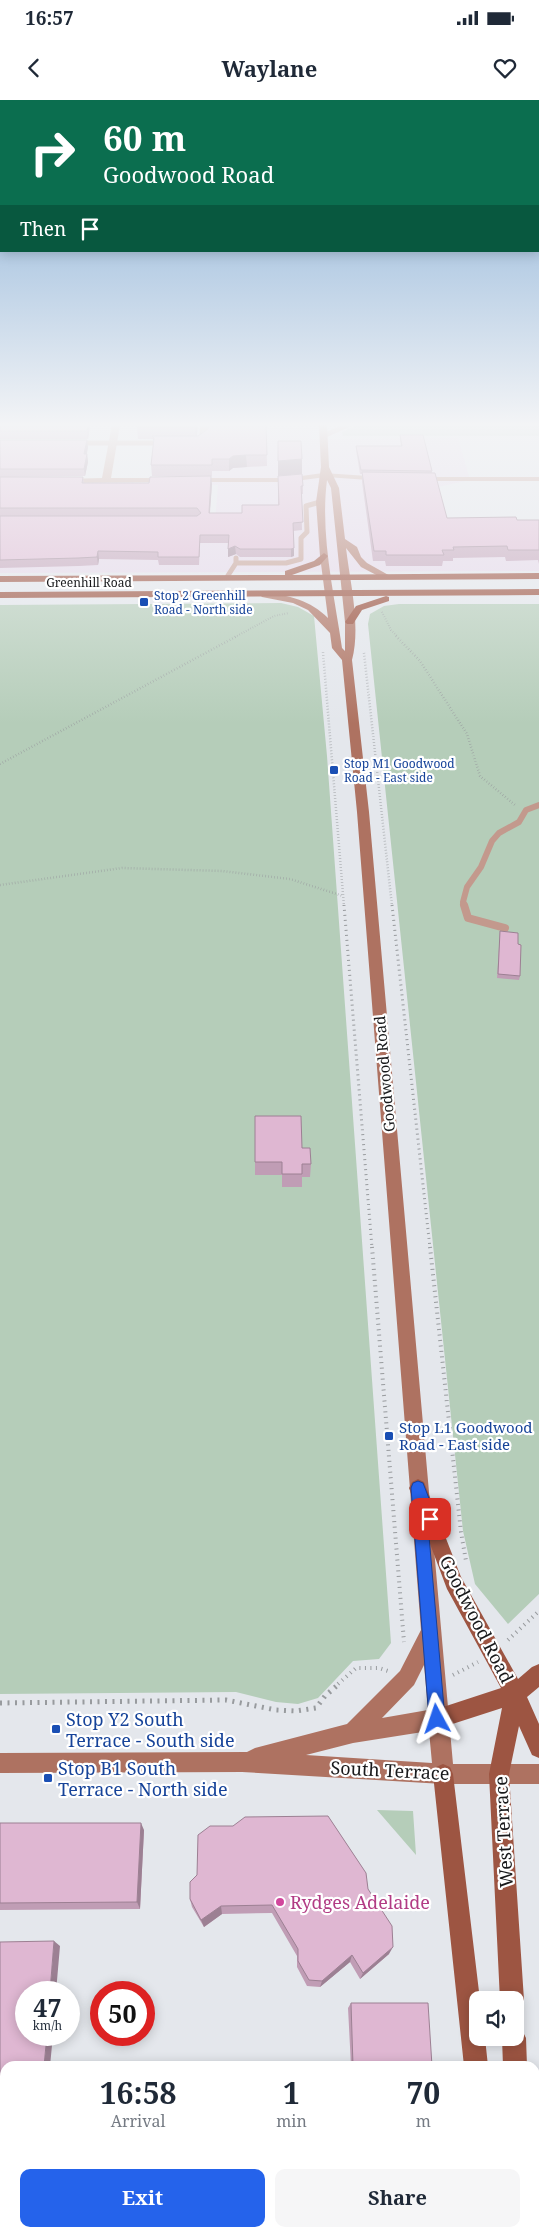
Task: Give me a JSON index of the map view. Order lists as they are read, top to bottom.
{
  "streets": {
    "highway": ["Greenhill Road"],
    "main road": ["Goodwood Road", "South Terrace", "West Terrace"]
  },
  "crossings": [
    ["Greenhill Road", "Goodwood Road"],
    ["Goodwood Road", "South Terrace"],
    ["Goodwood Road", "West Terrace"],
    ["South Terrace", "West Terrace"]
  ],
  "places": {
    "transit": [
      "Stop 2 Greenhill Road - North side",
      "Stop M1 Goodwood Road - East side",
      "Stop L1 Goodwood Road - East side",
      "Stop Y2 South Terrace - South side",
      "Stop B1 South Terrace - North side"
    ],
    "other": ["Rydges Adelaide"]
  },
  "page": {
    "status": "16:57",
    "header": "Waylane",
    "turn": ["60 m", "Goodwood Road"],
    "then": "Then",
    "speed": "47 km/h",
    "limit": "50",
    "eta": [
      "16:58",
      "Arrival",
      "1",
      "min",
      "70",
      "m"
    ],
    "buttons": ["Exit", "Share"]
  }
}
